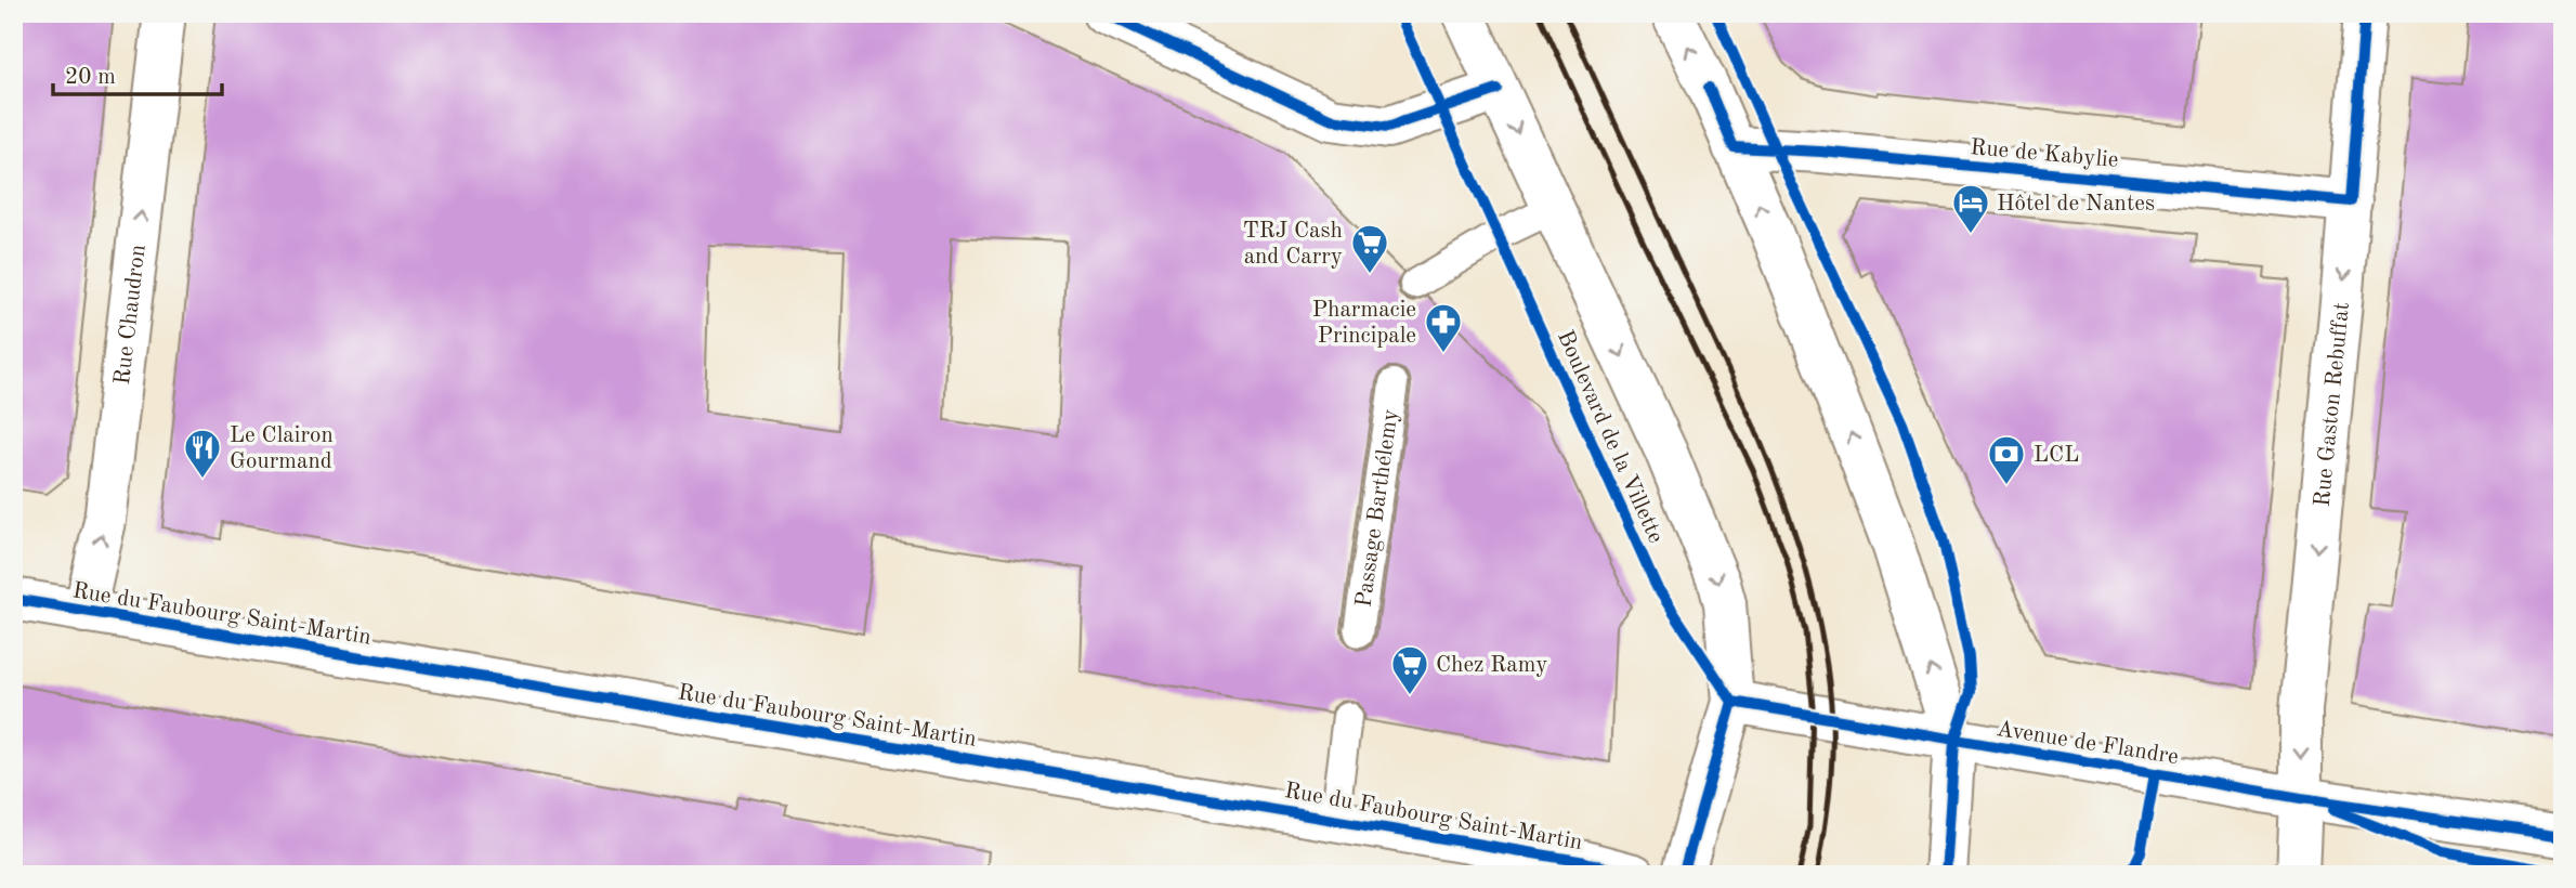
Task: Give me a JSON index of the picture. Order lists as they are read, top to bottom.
{
  "streets": {
    "main road": [
      "Rue de Kabylie",
      "Rue Chaudron",
      "Rue Gaston Rebuffat",
      "Boulevard de la Villette",
      "Rue du Faubourg Saint-Martin",
      "Avenue de Flandre"
    ],
    "lane": ["Passage Barthélemy"]
  },
  "crossings": [
    ["Rue de Kabylie", "Rue Gaston Rebuffat"],
    ["Rue Chaudron", "Rue du Faubourg Saint-Martin"],
    ["Rue Gaston Rebuffat", "Avenue de Flandre"],
    ["Boulevard de la Villette", "Avenue de Flandre"]
  ],
  "one_way": ["Rue Chaudron", "Rue Gaston Rebuffat"],
  "places": {
    "hotel": ["Hôtel de Nantes"],
    "supermarket": ["TRJ Cash and Carry", "Chez Ramy"],
    "pharmacy": ["Pharmacie Principale"],
    "restaurant": ["Le Clairon Gourmand"],
    "bank": ["LCL"]
  },
  "scale_bar": "20 m"
}
